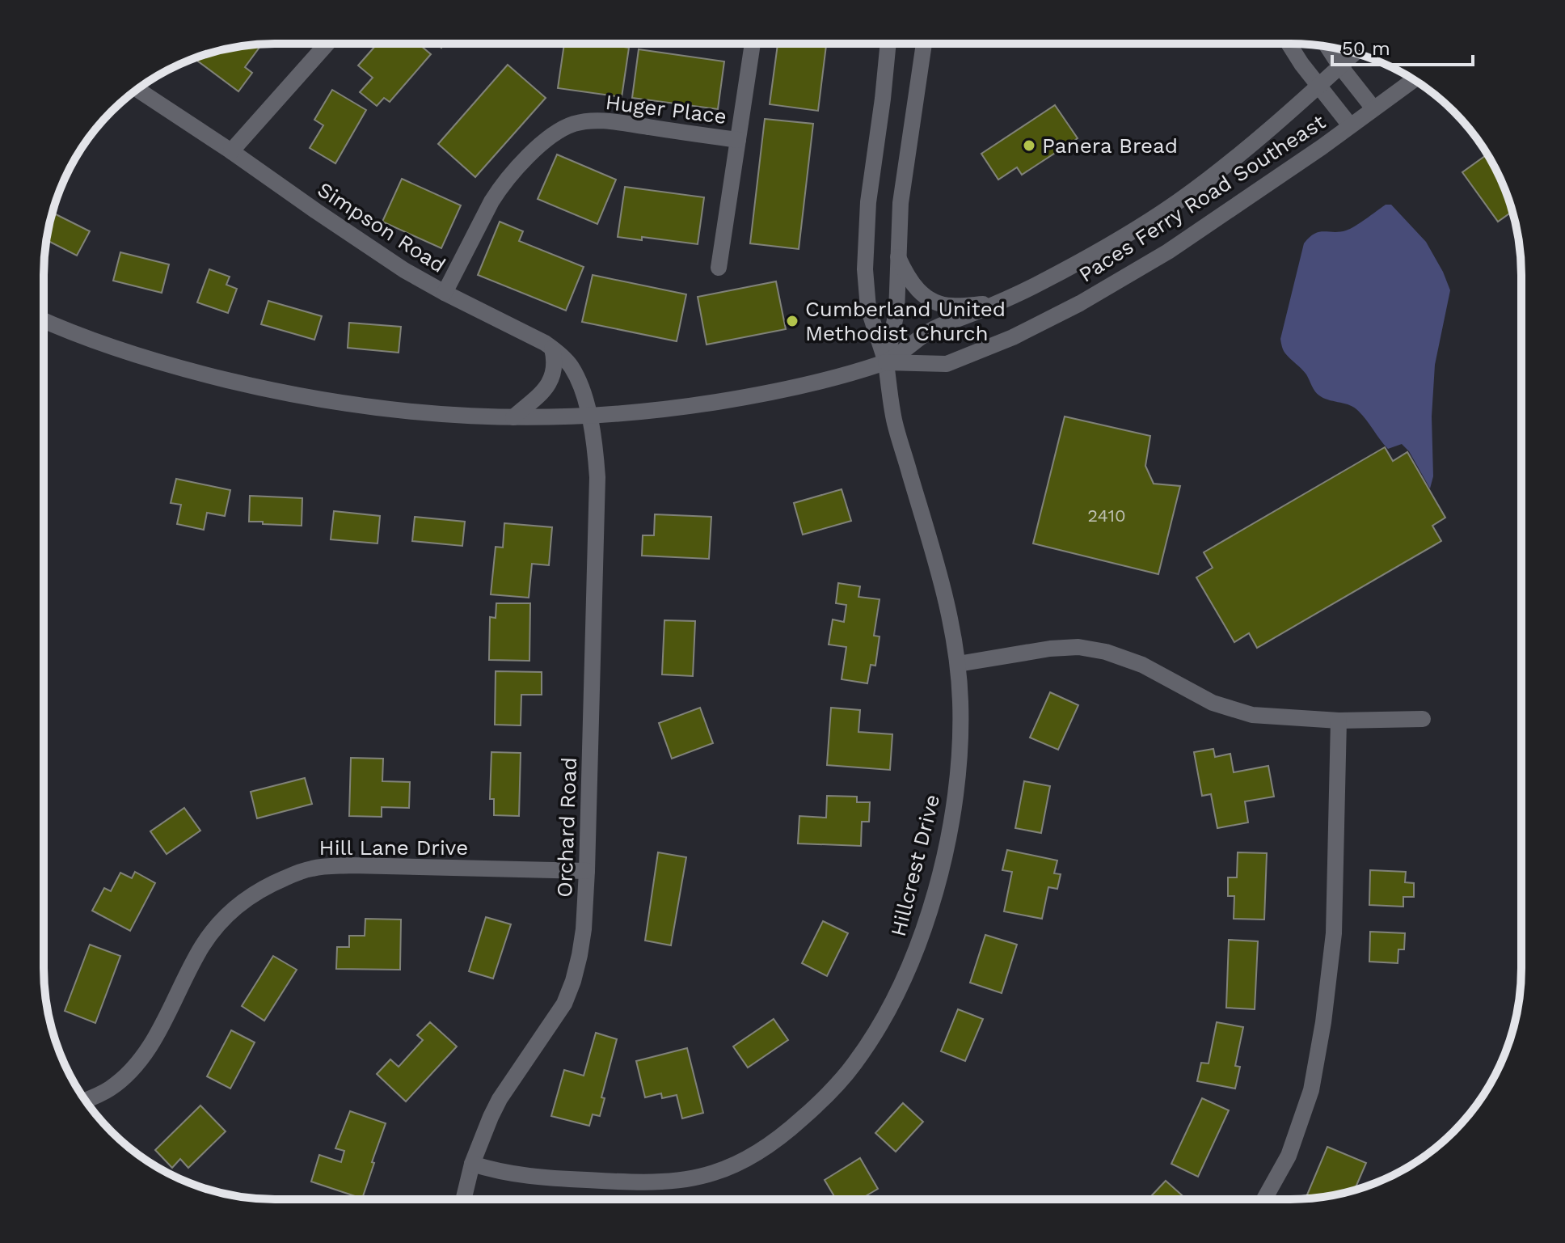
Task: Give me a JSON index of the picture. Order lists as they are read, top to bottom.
{
  "streets": {
    "street": [
      "Huger Place",
      "Paces Ferry Road Southeast",
      "Simpson Road",
      "Orchard Road",
      "Hill Lane Drive",
      "Hillcrest Drive"
    ]
  },
  "crossings": [
    ["Huger Place", "Simpson Road"],
    ["Paces Ferry Road Southeast", "Simpson Road"],
    ["Paces Ferry Road Southeast", "Orchard Road"],
    ["Paces Ferry Road Southeast", "Hillcrest Drive"],
    ["Simpson Road", "Orchard Road"],
    ["Orchard Road", "Hill Lane Drive"],
    ["Orchard Road", "Hillcrest Drive"]
  ],
  "places": ["Panera Bread", "Cumberland United Methodist Church"],
  "house_numbers": ["2410"],
  "scale_bar": "50 m"
}
